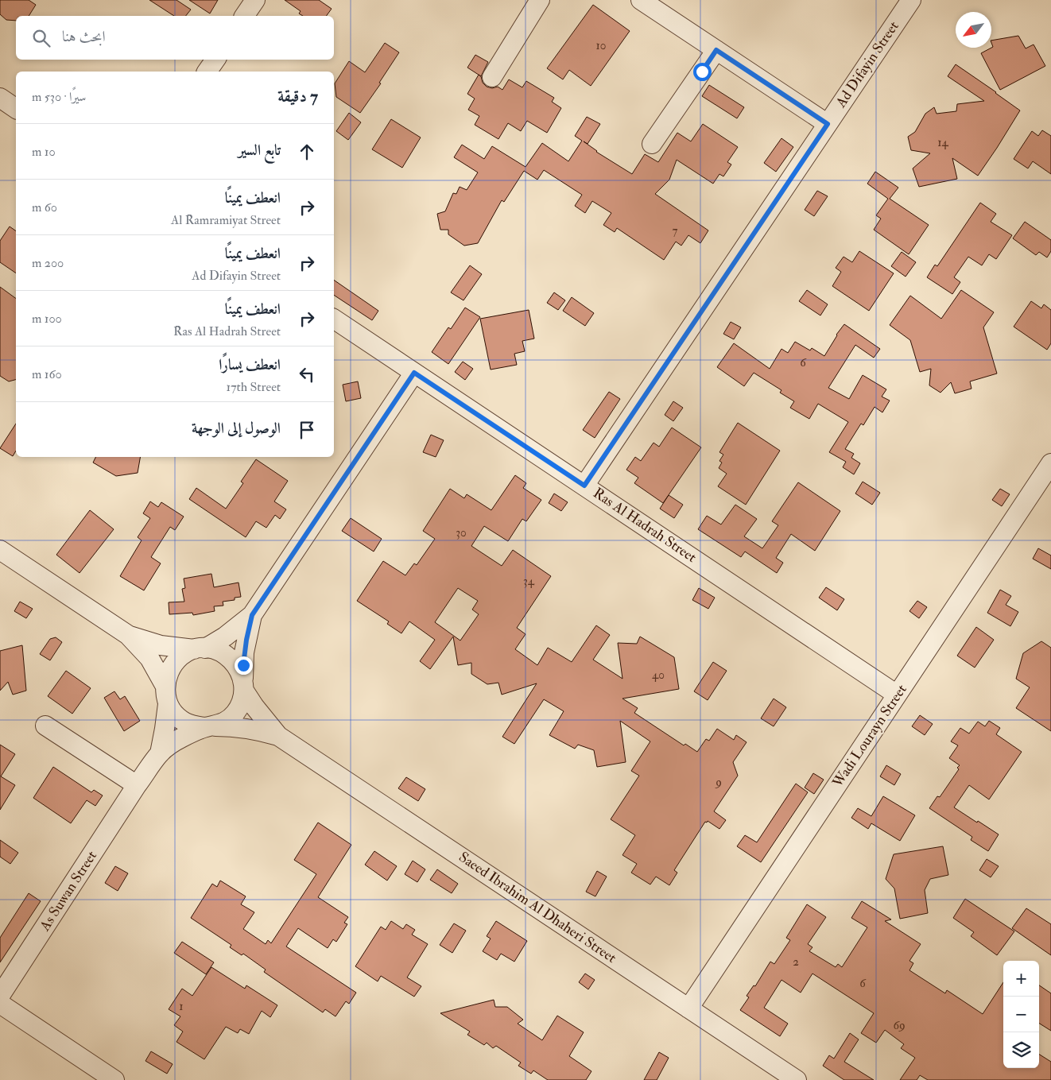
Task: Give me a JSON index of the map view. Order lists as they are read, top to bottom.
{
  "streets": {
    "street": [
      "Ad Difayin Street",
      "Ras Al Hadrah Street",
      "Wadi Lourayn Street",
      "As Suwan Street",
      "Saeed Ibrahim Al Dhaheri Street"
    ]
  },
  "crossings": [
    ["Ad Difayin Street", "Ras Al Hadrah Street"],
    ["Ras Al Hadrah Street", "Wadi Lourayn Street"],
    ["Wadi Lourayn Street", "Saeed Ibrahim Al Dhaheri Street"],
    ["As Suwan Street", "Saeed Ibrahim Al Dhaheri Street"]
  ],
  "house_numbers": [
    "10",
    "14",
    "7",
    "6",
    "30",
    "34",
    "40",
    "9",
    "2",
    "6",
    "1",
    "69"
  ],
  "north": "bottom left",
  "page": {
    "search": "ابحث هنا",
    "heading": ["7 دقيقة", "سيرًا · 530 m"],
    "list": [
      ["تابع السير", "10 m"],
      ["انعطف يمينًا", "Al Ramramiyat Street", "60 m"],
      ["انعطف يمينًا", "Ad Difayin Street", "200 m"],
      ["انعطف يمينًا", "Ras Al Hadrah Street", "100 m"],
      ["انعطف يسارًا", "17th Street", "160 m"],
      "الوصول إلى الوجهة"
    ],
    "map_buttons": ["+", "−"]
  }
}
